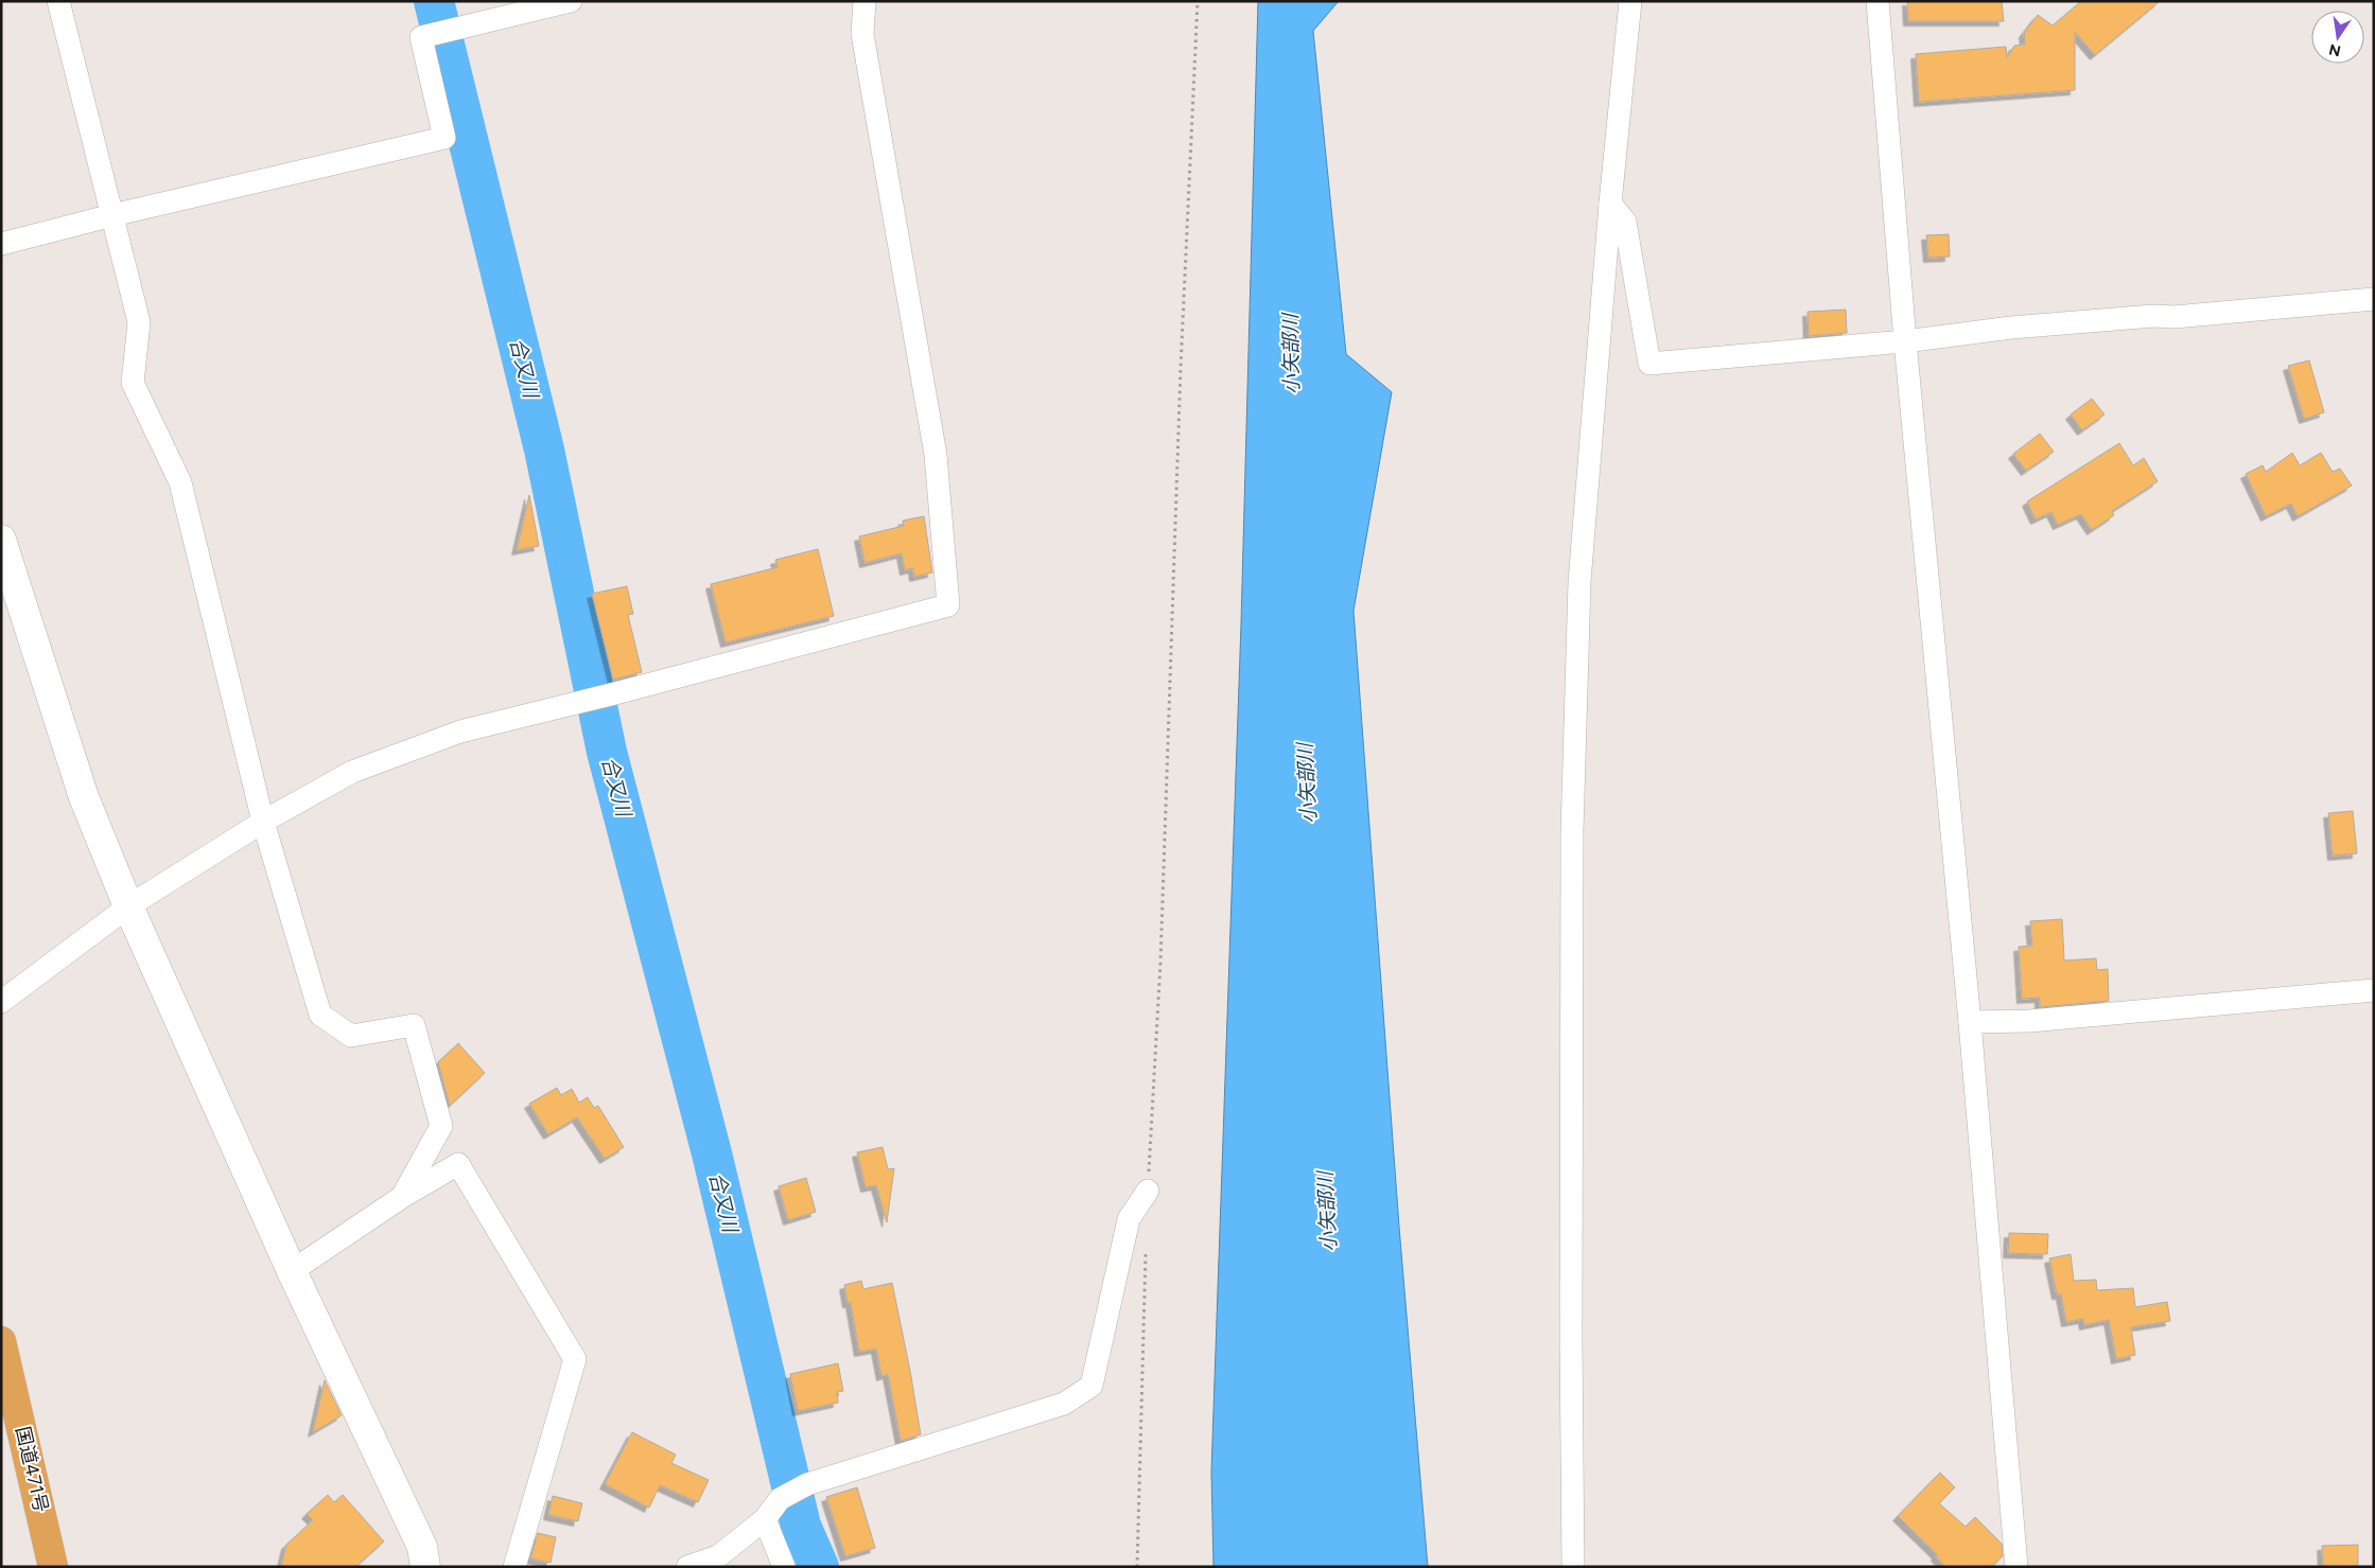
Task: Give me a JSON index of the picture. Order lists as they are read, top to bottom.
{
  "streets": {
    "highway": ["国道471号"]
  },
  "water": ["小矢部川", "合又川"],
  "north": "bottom"
}
